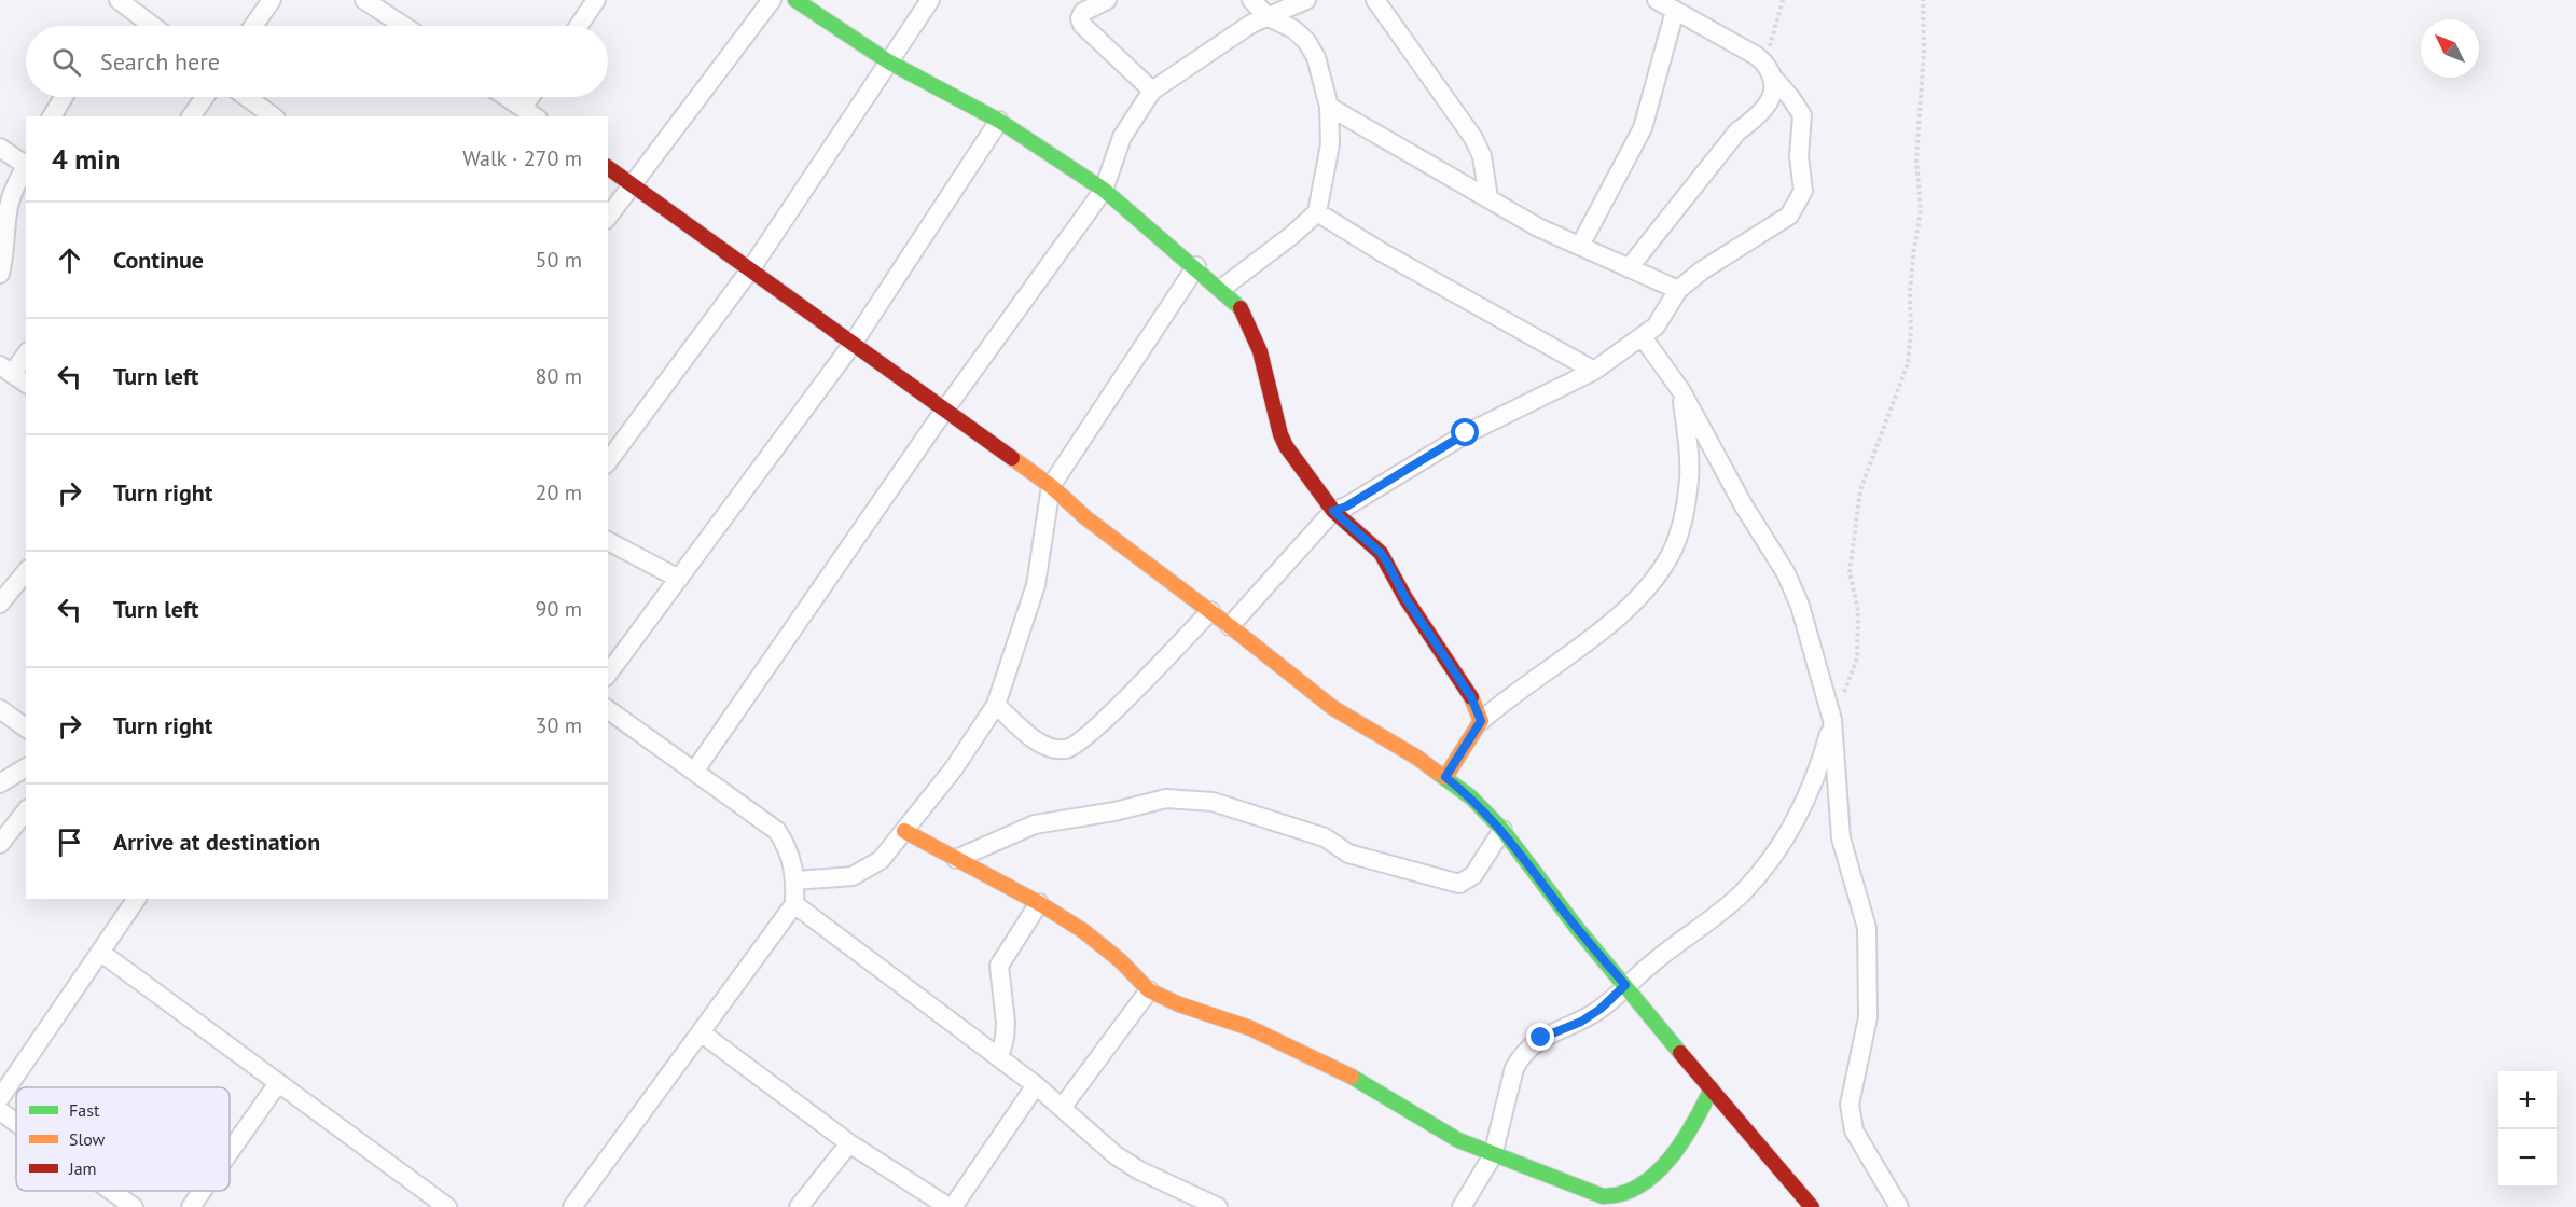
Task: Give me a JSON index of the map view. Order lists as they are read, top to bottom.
{
  "legend": ["Fast", "Slow", "Jam"],
  "north": "top left",
  "page": {
    "search": "Search here",
    "heading": ["4 min", "Walk · 270 m"],
    "list": [
      ["Continue", "50 m"],
      ["Turn left", "80 m"],
      ["Turn right", "20 m"],
      ["Turn left", "90 m"],
      ["Turn right", "30 m"],
      "Arrive at destination"
    ],
    "map_buttons": ["+", "−"]
  }
}
